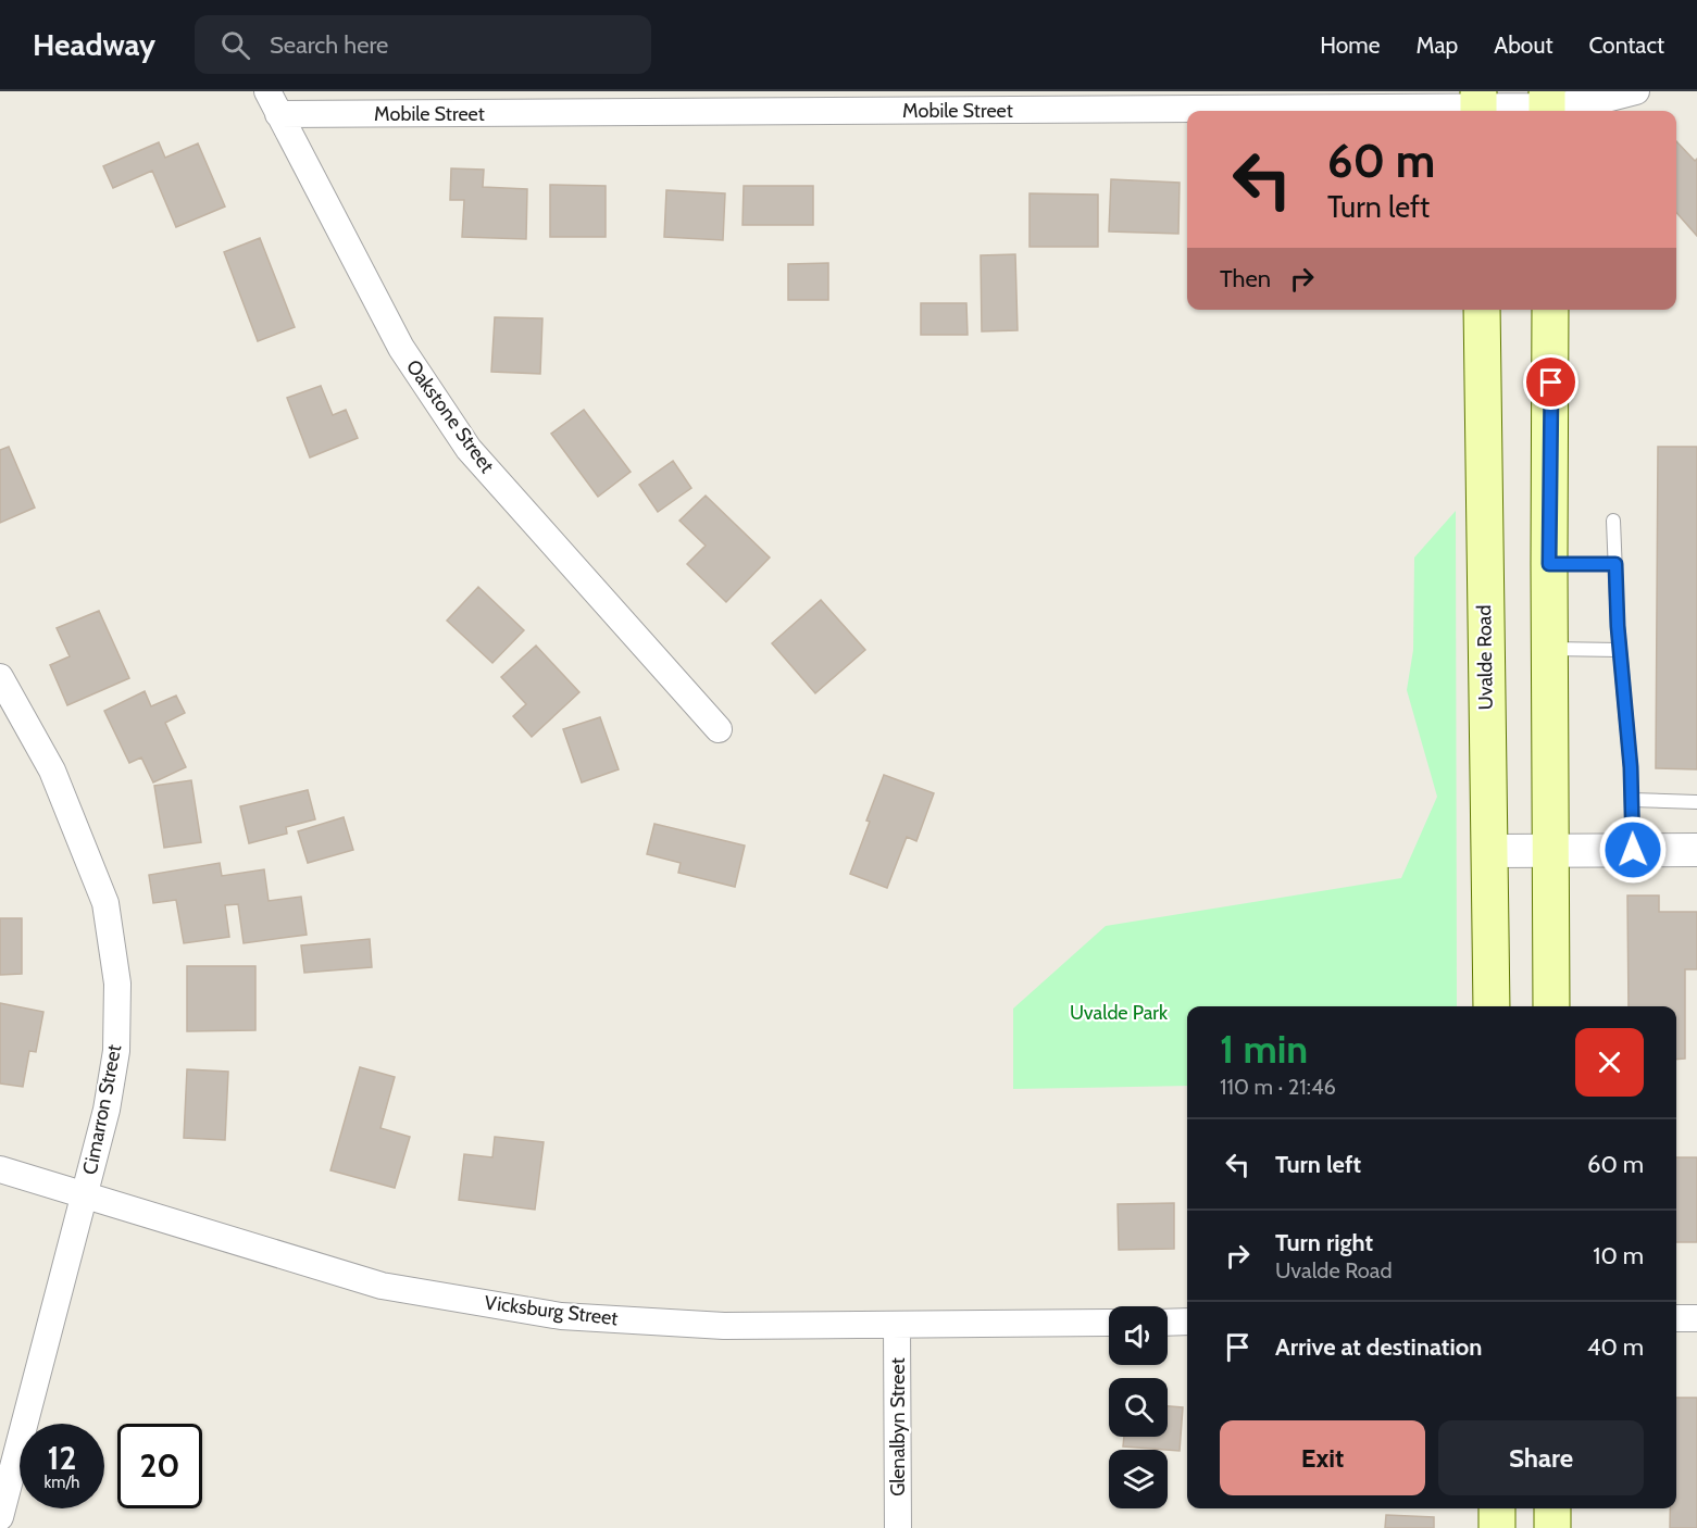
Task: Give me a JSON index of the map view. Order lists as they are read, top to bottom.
{
  "streets": {
    "main road": ["Uvalde Road"],
    "street": [
      "Mobile Street",
      "Oakstone Street",
      "Cimarron Street",
      "Vicksburg Street",
      "Glenalbyn Street"
    ]
  },
  "crossings": [
    ["Mobile Street", "Oakstone Street"],
    ["Cimarron Street", "Vicksburg Street"],
    ["Vicksburg Street", "Glenalbyn Street"]
  ],
  "parks": ["Uvalde Park"],
  "page": {
    "header": "Headway",
    "search": "Search here",
    "nav": [
      "Home",
      "Map",
      "About",
      "Contact"
    ],
    "turn": ["60 m", "Turn left"],
    "then": "Then",
    "heading": ["1 min", "110 m · 21:46"],
    "list": [
      {
        "name": "Turn left",
        "value": "60 m"
      },
      {
        "name": "Turn right",
        "note": "Uvalde Road",
        "value": "10 m"
      },
      {
        "name": "Arrive at destination",
        "value": "40 m"
      }
    ],
    "buttons": ["Exit", "Share"],
    "speed": "12 km/h",
    "limit": "20"
  }
}
